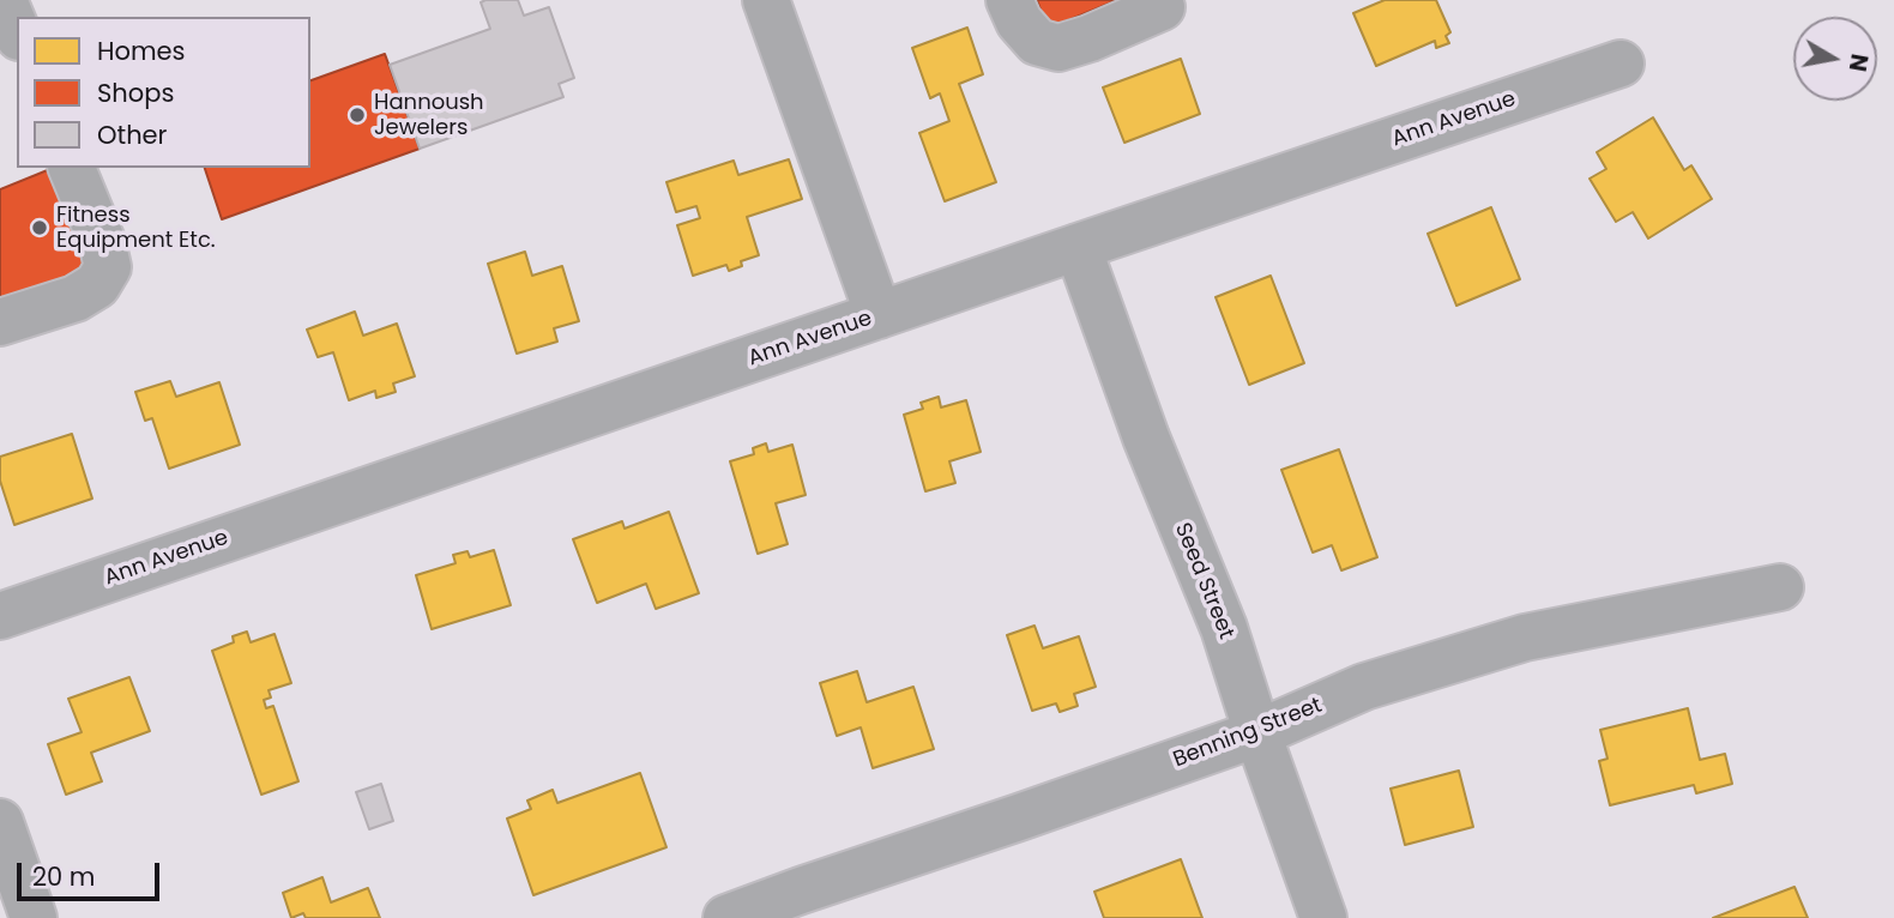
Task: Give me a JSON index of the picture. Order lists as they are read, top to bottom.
{
  "streets": {
    "street": ["Ann Avenue", "Seed Street", "Benning Street"]
  },
  "crossings": [
    ["Ann Avenue", "Seed Street"],
    ["Seed Street", "Benning Street"]
  ],
  "places": ["Hannoush Jewelers", "Fitness Equipment Etc."],
  "legend": ["Homes", "Shops", "Other"],
  "scale_bar": "20 m",
  "north": "right"
}
